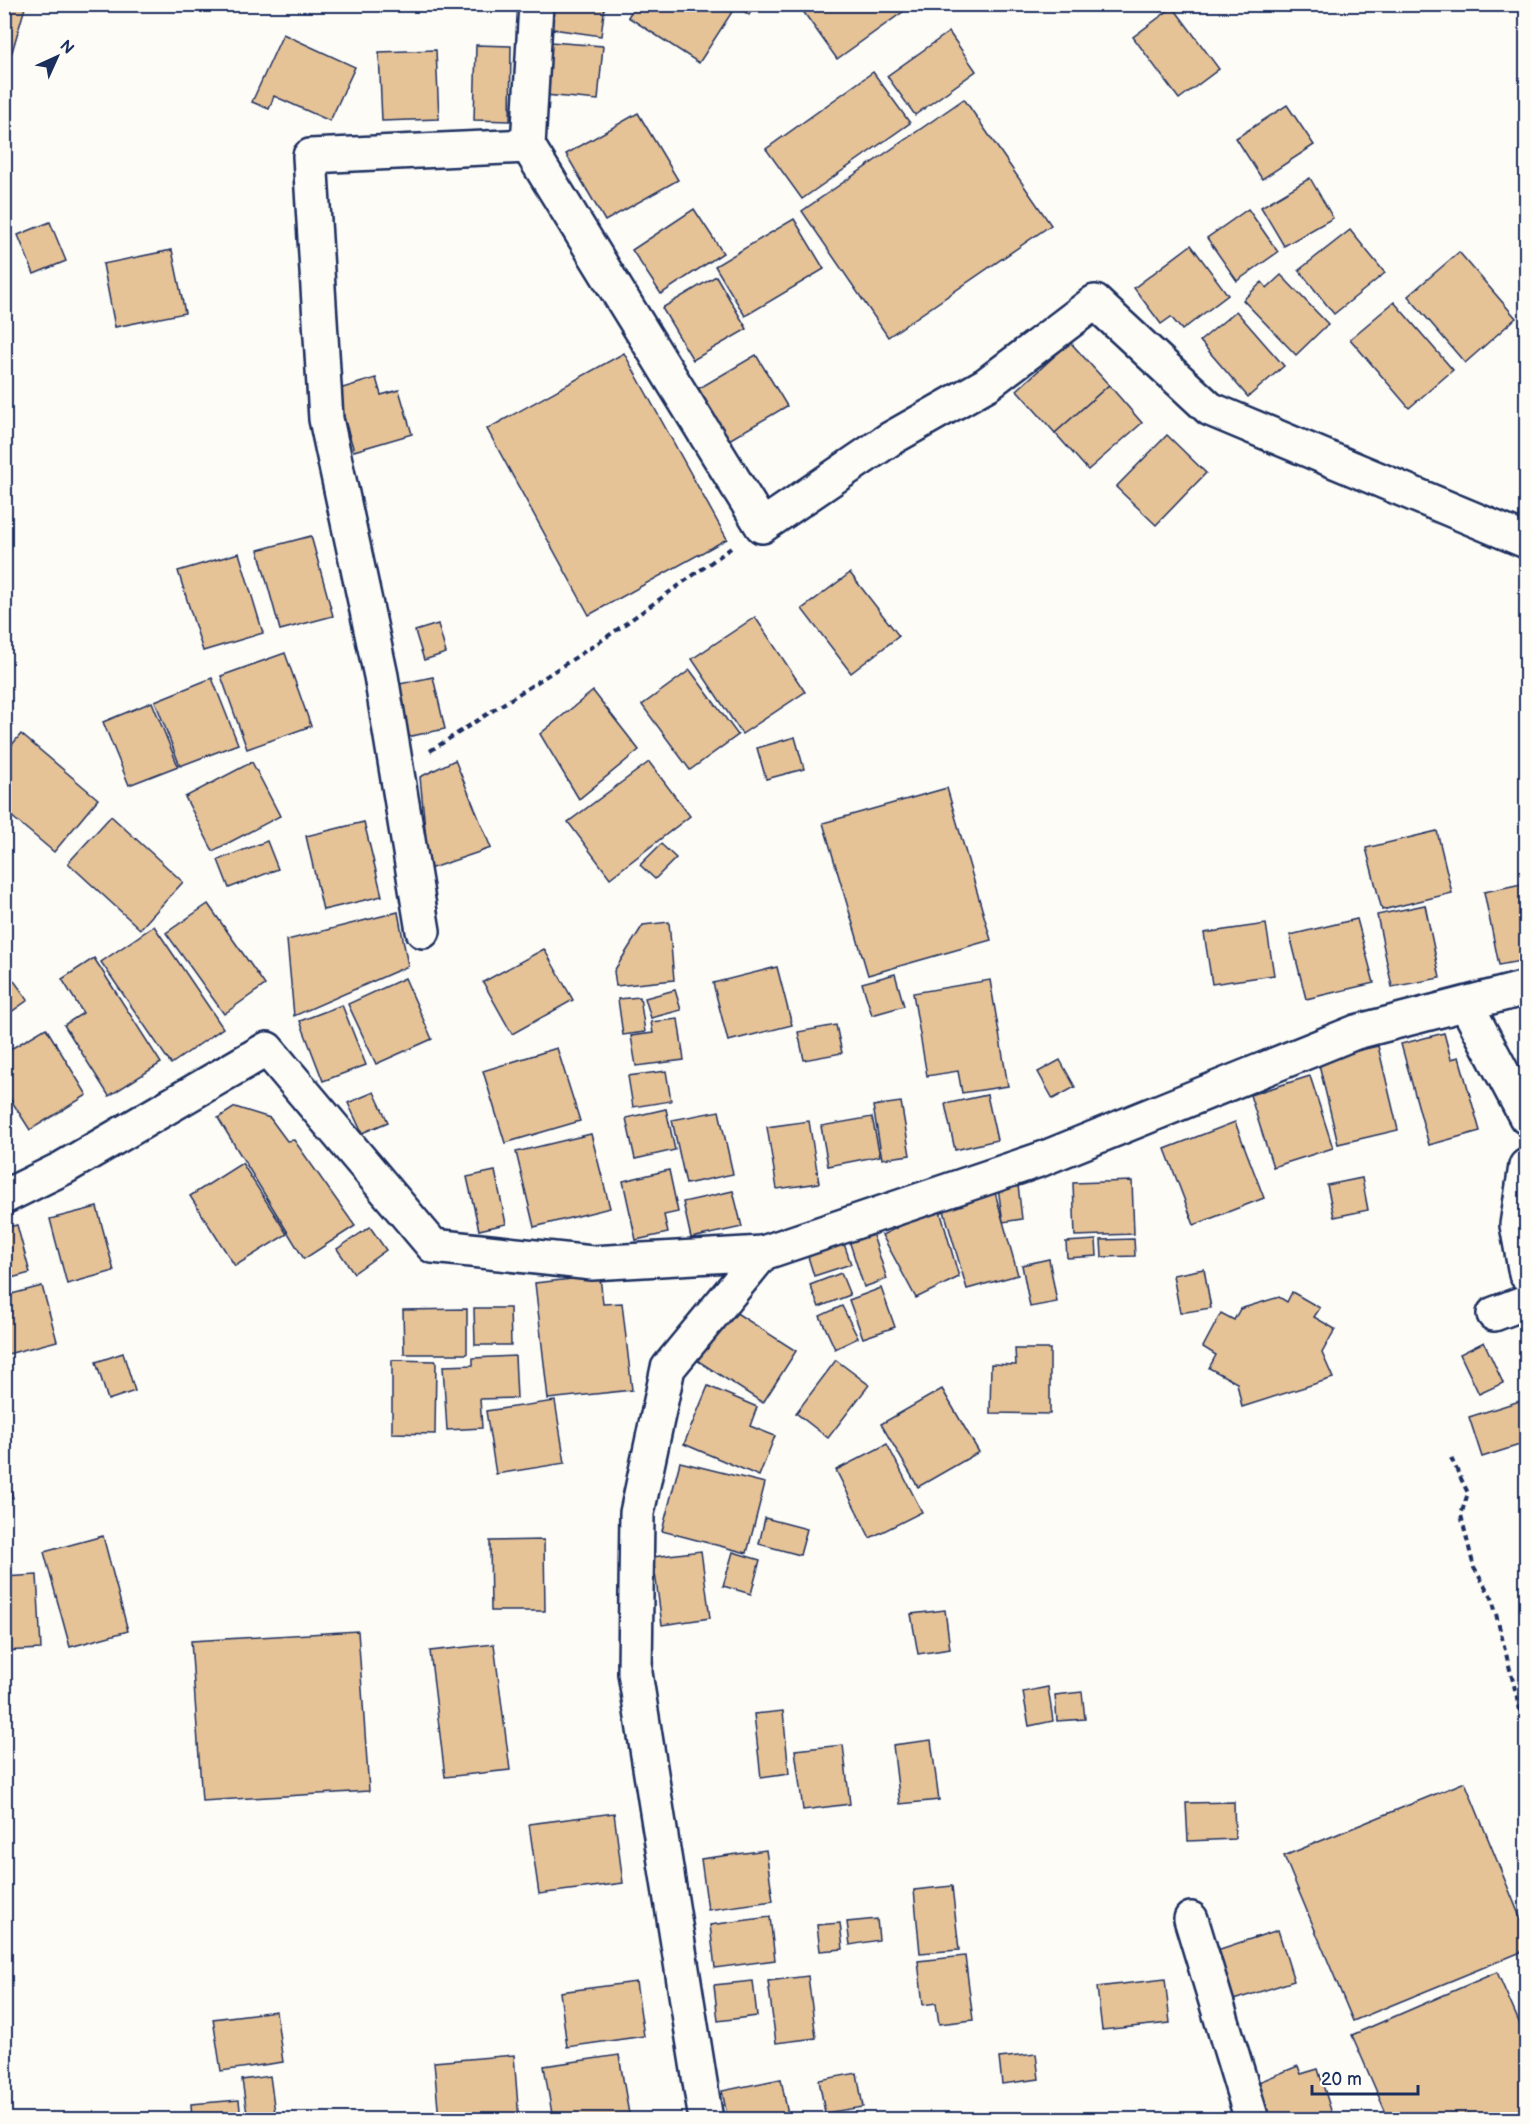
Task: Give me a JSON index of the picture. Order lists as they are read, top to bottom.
{
  "scale_bar": "20 m",
  "north": "top right"
}
